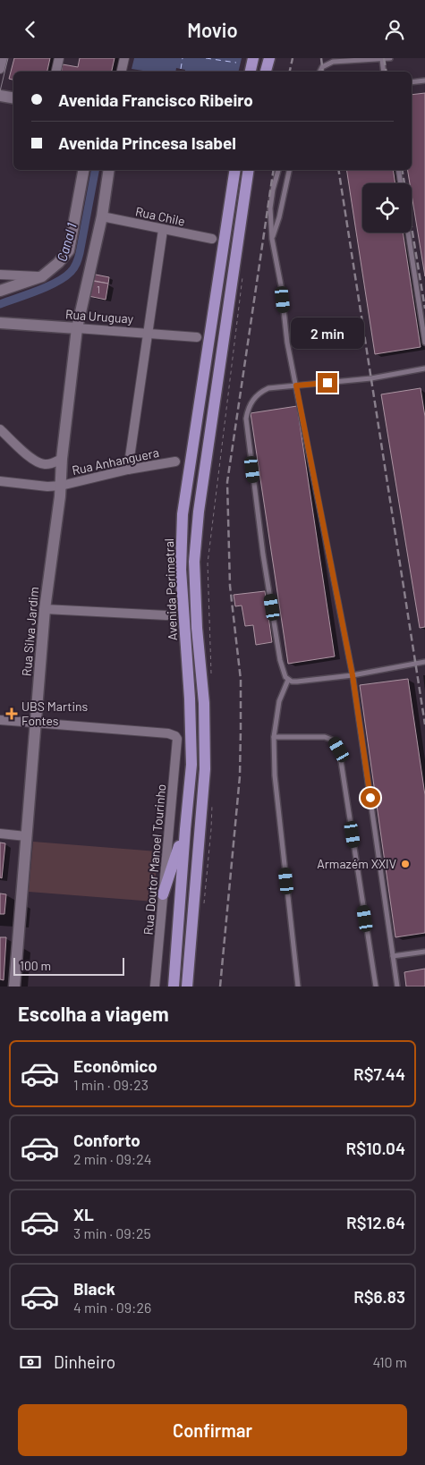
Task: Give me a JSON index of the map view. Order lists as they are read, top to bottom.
{
  "streets": {
    "main road": ["Avenida Perimetral"],
    "street": [
      "Rua Chile",
      "Rua Uruguay",
      "Rua Anhanguera",
      "Rua Silva Jardim",
      "Rua Doutor Manoel Tourinho"
    ]
  },
  "crossings": [
    ["Rua Chile", "Rua Silva Jardim"],
    ["Rua Uruguay", "Rua Silva Jardim"],
    ["Rua Anhanguera", "Rua Silva Jardim"],
    ["Rua Silva Jardim", "Rua Doutor Manoel Tourinho"]
  ],
  "water": ["Canal 1"],
  "places": {
    "health": ["UBS Martins Fontes"],
    "other": ["Armazém XXIV"]
  },
  "house_numbers": ["1"],
  "scale_bar": "100 m",
  "page": {
    "header": "Movio",
    "banner": ["Avenida Francisco Ribeiro", "Avenida Princesa Isabel"],
    "bubble": "2 min",
    "scale": "100 m",
    "heading": "Escolha a viagem",
    "list": [
      {
        "name": "Econômico",
        "note": "1 min · 09:23",
        "value": "R$7.44"
      },
      {
        "name": "Conforto",
        "note": "2 min · 09:24",
        "value": "R$10.04"
      },
      {
        "name": "XL",
        "note": "3 min · 09:25",
        "value": "R$12.64"
      },
      {
        "name": "Black",
        "note": "4 min · 09:26",
        "value": "R$6.83"
      }
    ],
    "pay": ["Dinheiro", "410 m"],
    "buttons": "Confirmar"
  }
}
